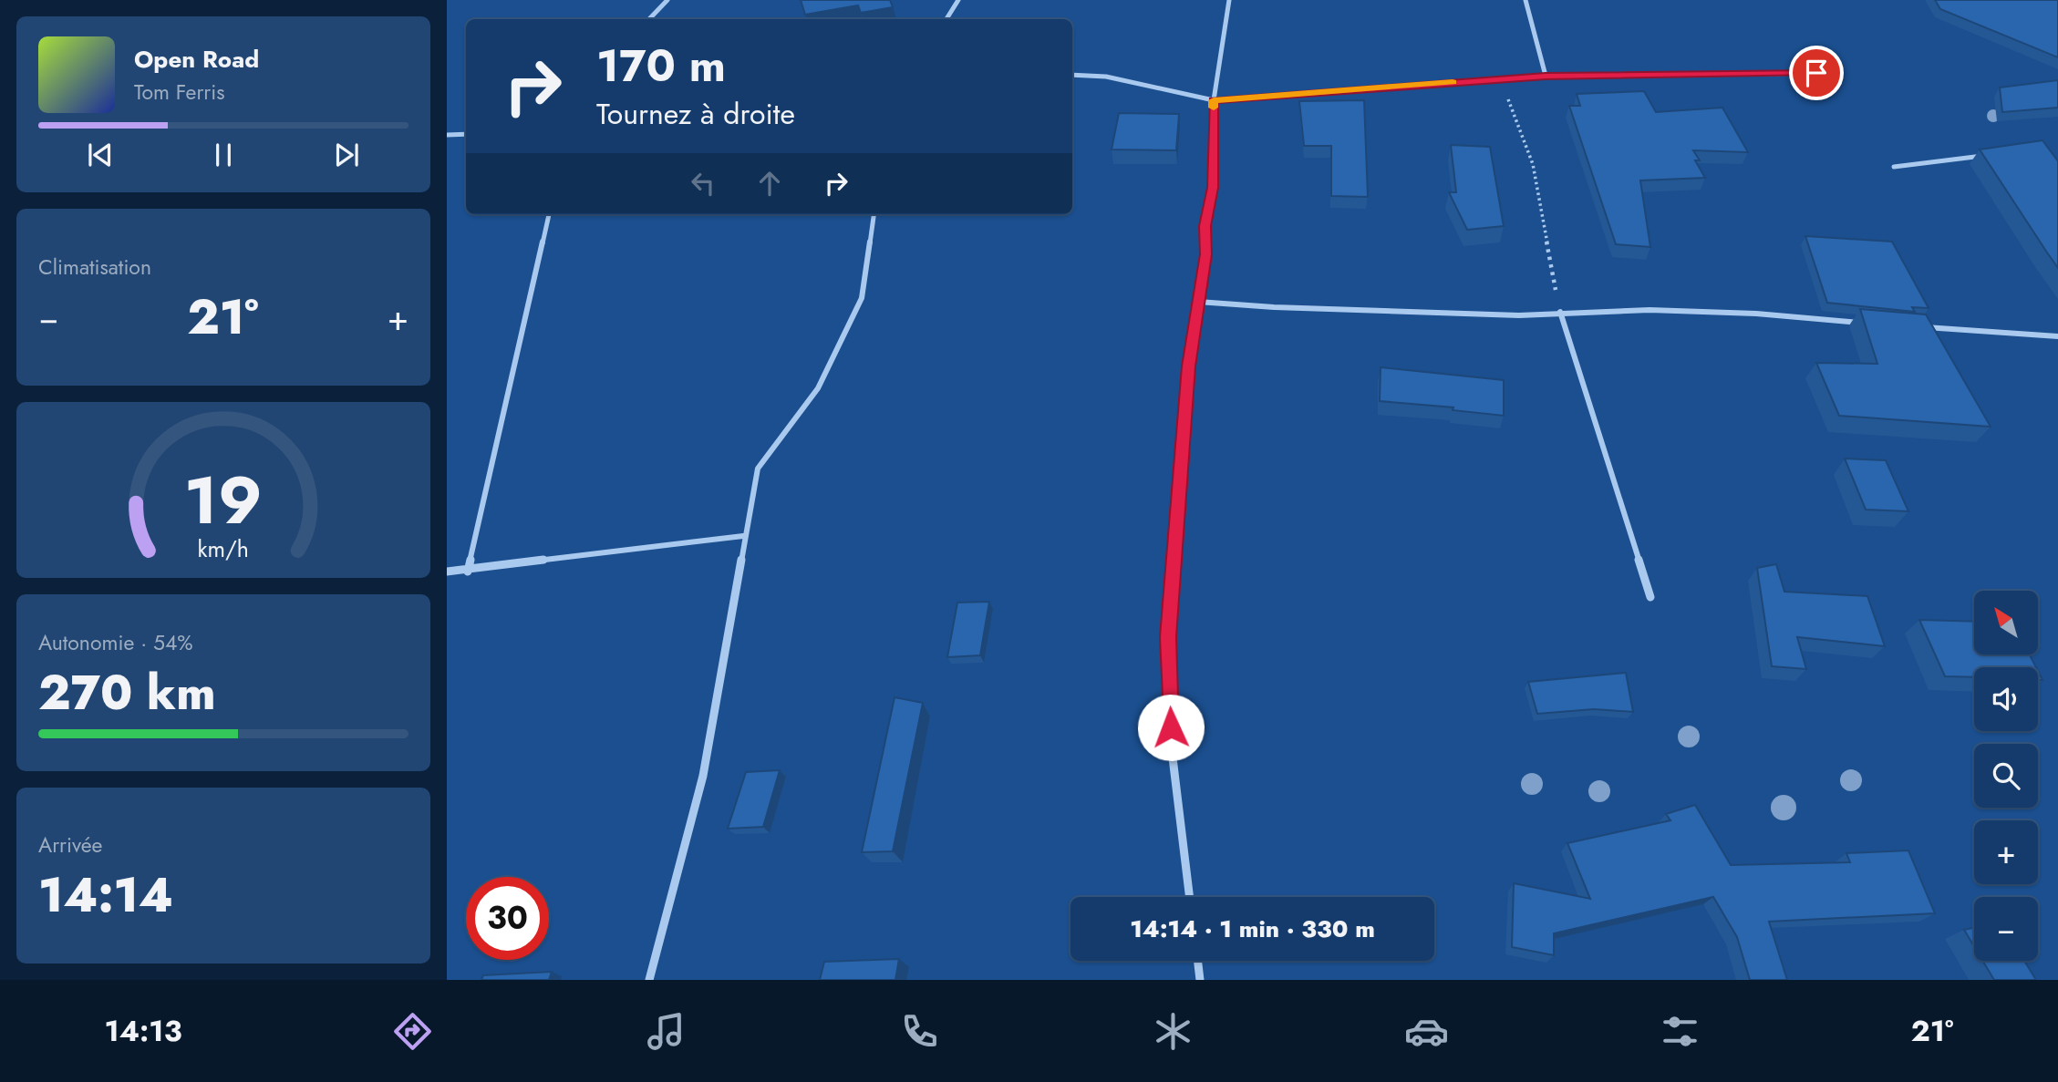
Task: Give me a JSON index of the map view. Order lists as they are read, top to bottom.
{
  "north": "top left",
  "page": {
    "turn": ["170 m", "Tournez à droite"],
    "song": ["Open Road", "Tom Ferris"],
    "tile": [
      "Climatisation",
      ["Autonomie · 54%", "270 km"],
      ["Arrivée", "14:14"]
    ],
    "heat": ["−", "21°", "+"],
    "map_buttons": ["+", "−"],
    "limit": "30",
    "trip": "14:14 · 1 min · 330 m",
    "tabs": ["14:13", "21°"],
    "gauge": ["19", "km/h"]
  }
}
